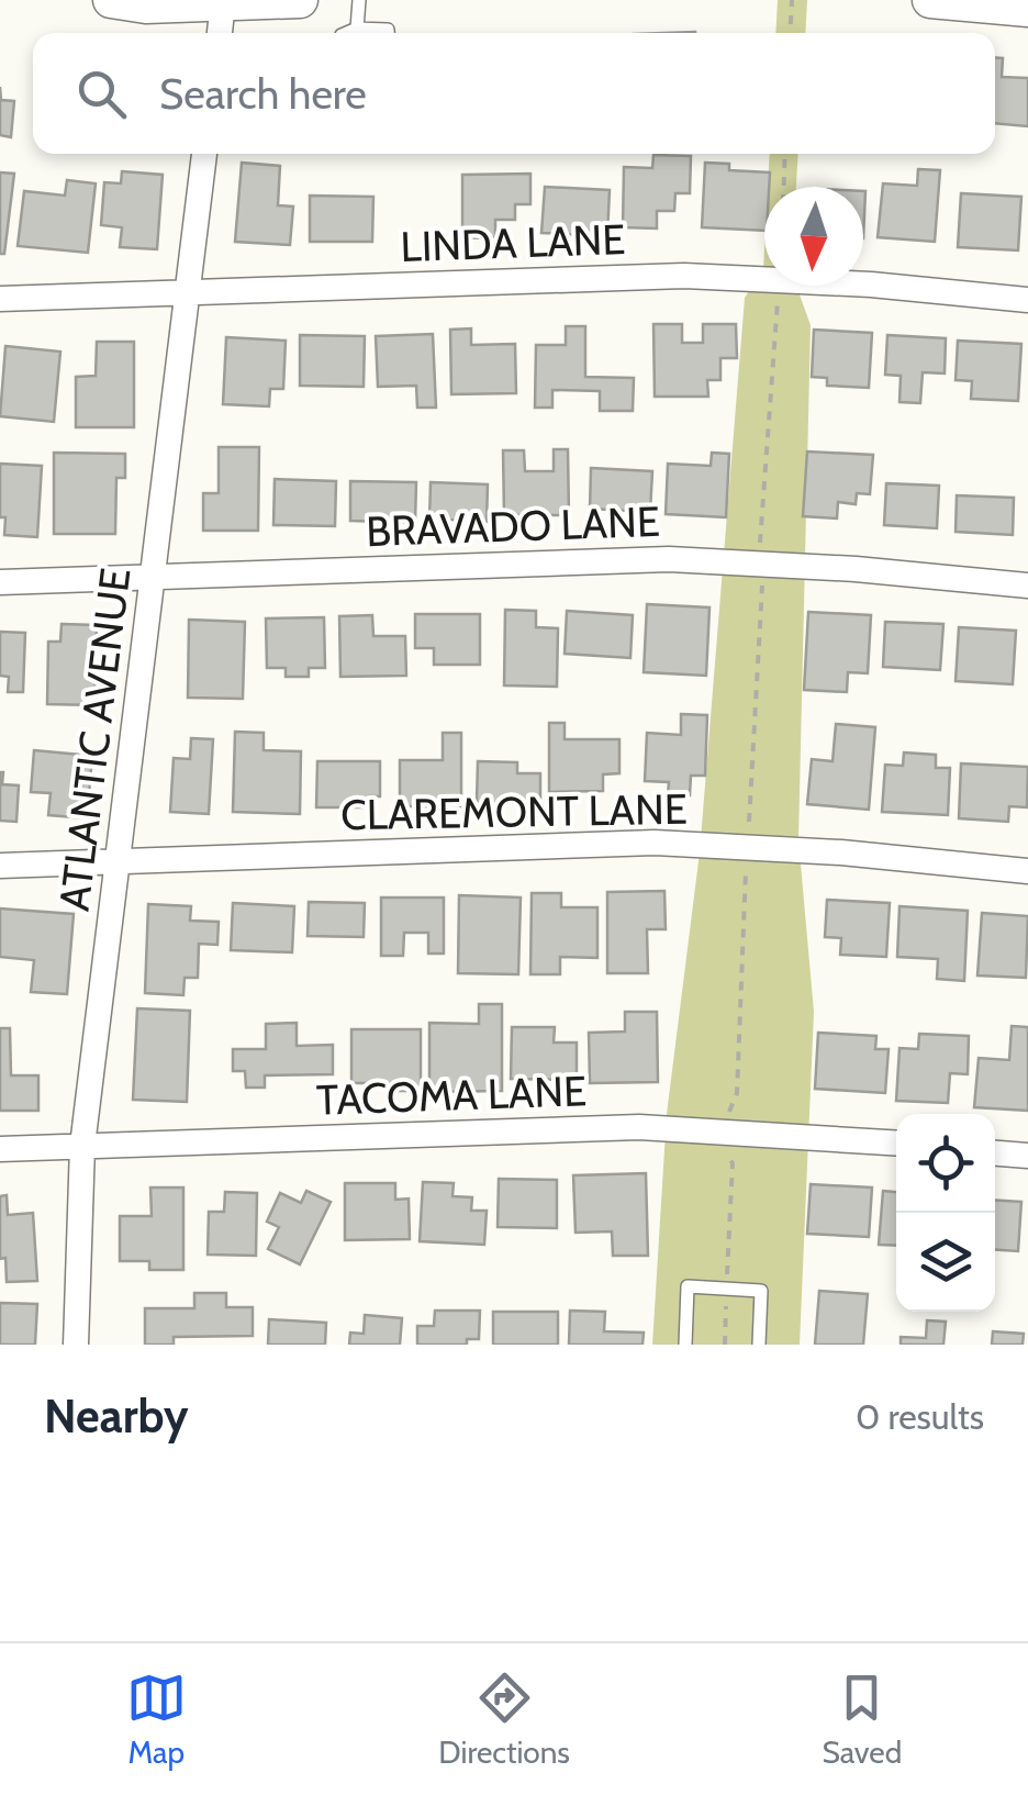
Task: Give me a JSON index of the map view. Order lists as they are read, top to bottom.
{
  "streets": {
    "street": [
      "LINDA LANE",
      "BRAVADO LANE",
      "ATLANTIC AVENUE",
      "CLAREMONT LANE",
      "TACOMA LANE"
    ]
  },
  "crossings": [
    ["LINDA LANE", "ATLANTIC AVENUE"],
    ["BRAVADO LANE", "ATLANTIC AVENUE"],
    ["ATLANTIC AVENUE", "CLAREMONT LANE"],
    ["ATLANTIC AVENUE", "TACOMA LANE"]
  ],
  "north": "bottom",
  "page": {
    "search": "Search here",
    "heading": ["Nearby", "0 results"],
    "nav": ["Map", "Directions", "Saved"]
  }
}
